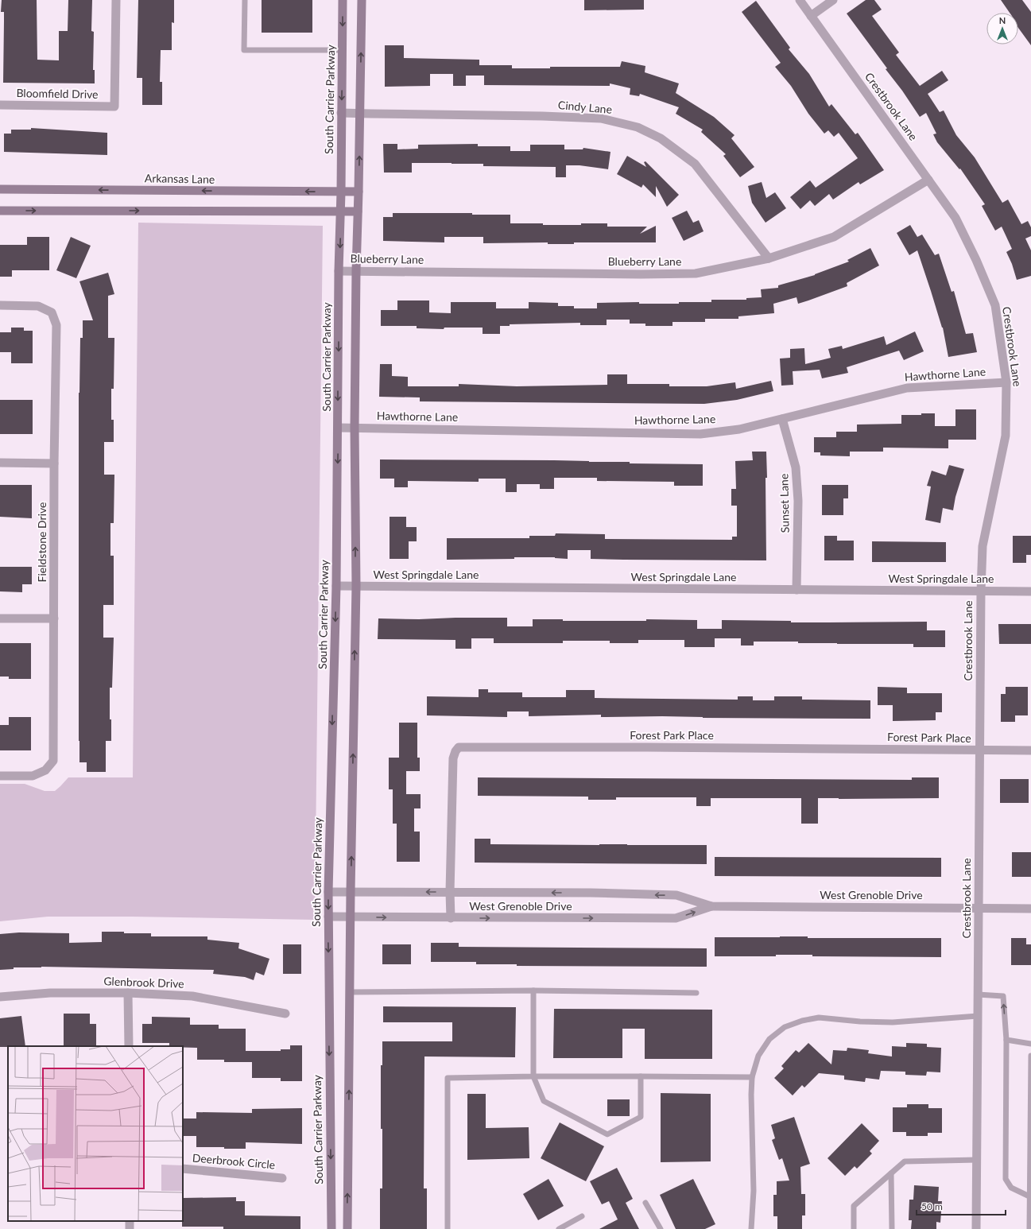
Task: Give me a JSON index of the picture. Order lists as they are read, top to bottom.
{
  "streets": {
    "main road": ["South Carrier Parkway", "Arkansas Lane"],
    "street": [
      "Bloomfield Drive",
      "Crestbrook Lane",
      "Cindy Lane",
      "Blueberry Lane",
      "Hawthorne Lane",
      "Sunset Lane",
      "Fieldstone Drive",
      "West Springdale Lane",
      "Forest Park Place",
      "West Grenoble Drive",
      "Glenbrook Drive",
      "Deerbrook Circle"
    ]
  },
  "crossings": [
    ["South Carrier Parkway", "Cindy Lane"],
    ["South Carrier Parkway", "Arkansas Lane"],
    ["South Carrier Parkway", "Blueberry Lane"],
    ["South Carrier Parkway", "Hawthorne Lane"],
    ["South Carrier Parkway", "West Springdale Lane"],
    ["South Carrier Parkway", "West Grenoble Drive"],
    ["Crestbrook Lane", "Blueberry Lane"],
    ["Crestbrook Lane", "Hawthorne Lane"],
    ["Crestbrook Lane", "West Springdale Lane"],
    ["Crestbrook Lane", "Forest Park Place"],
    ["Crestbrook Lane", "West Grenoble Drive"],
    ["Cindy Lane", "Blueberry Lane"],
    ["Hawthorne Lane", "Sunset Lane"],
    ["Sunset Lane", "West Springdale Lane"],
    ["Forest Park Place", "West Grenoble Drive"]
  ],
  "scale_bar": "50 m",
  "north": "top"
}
